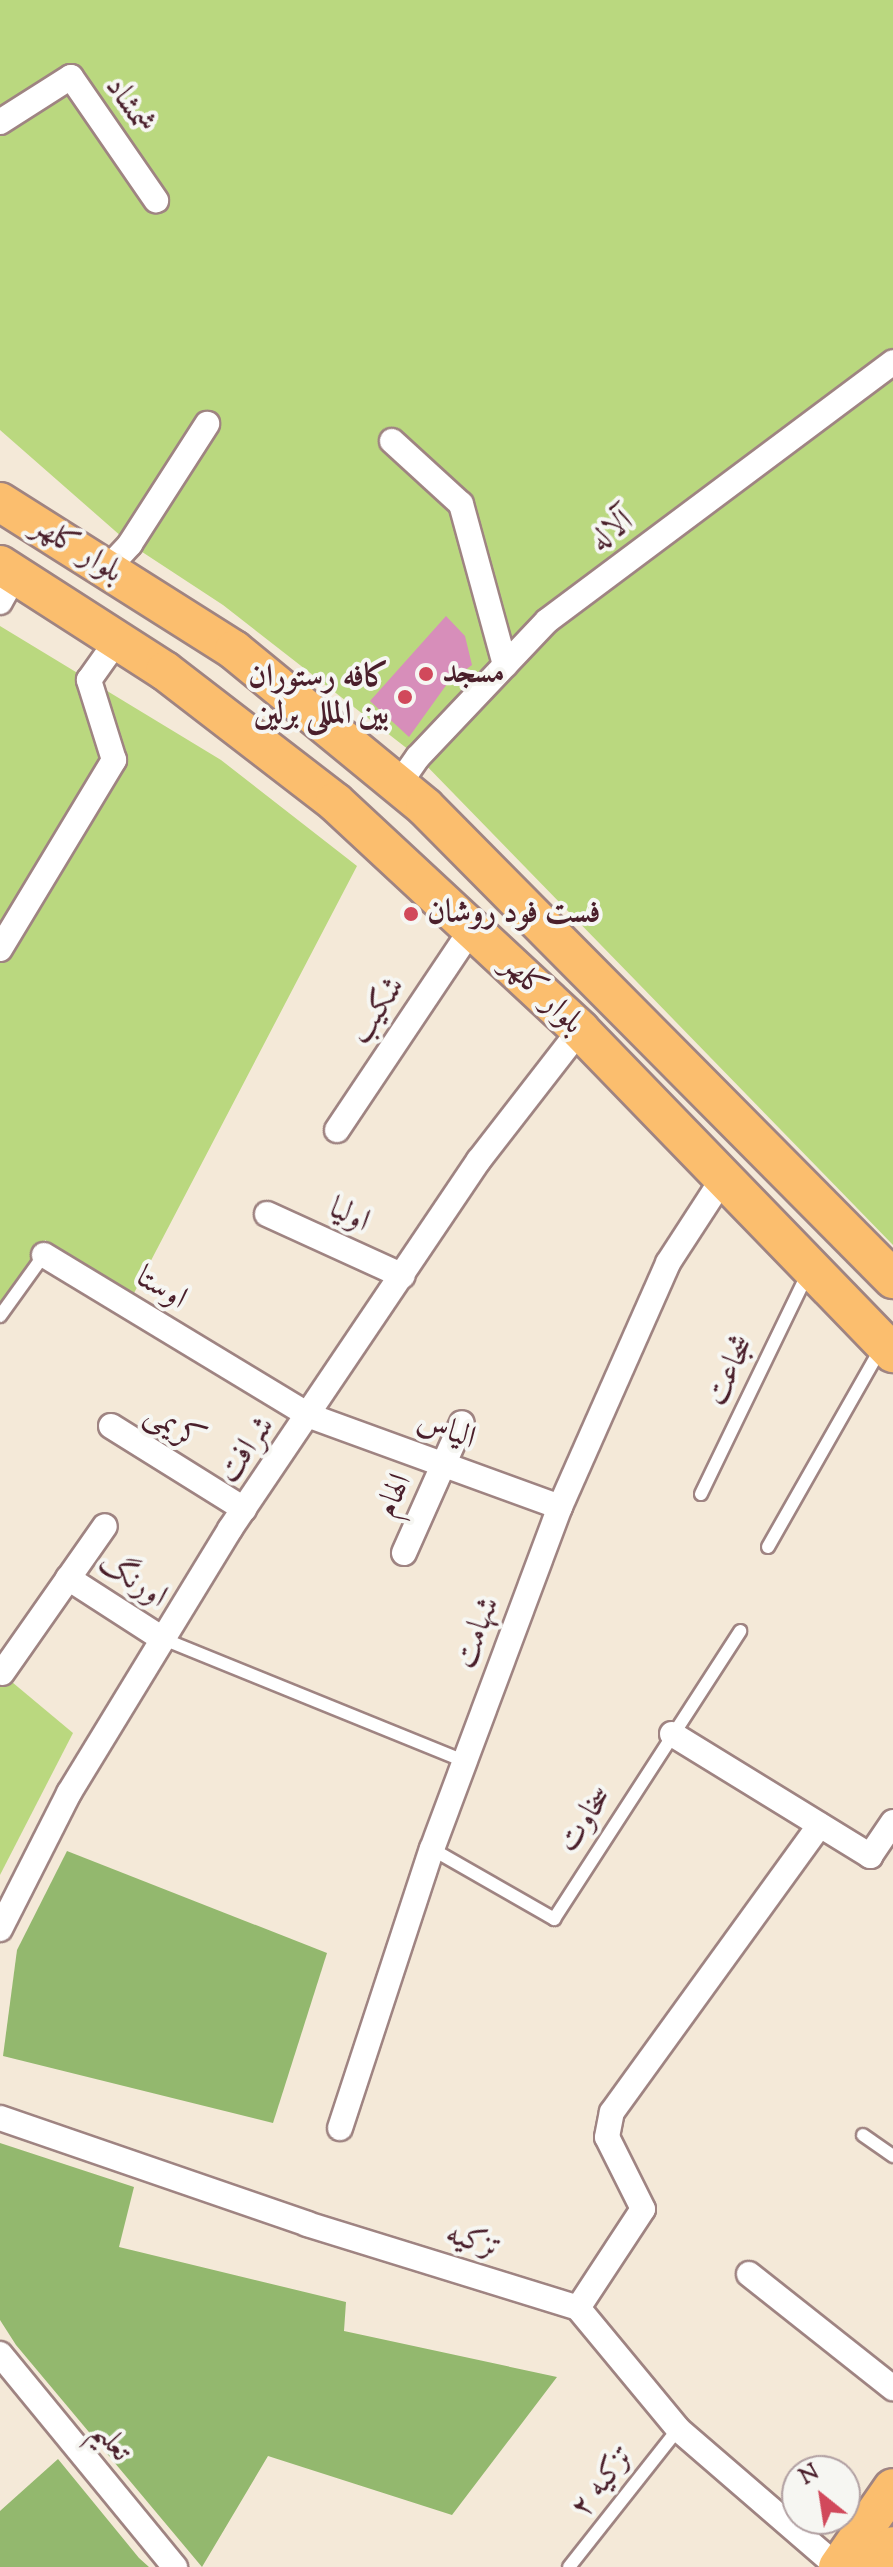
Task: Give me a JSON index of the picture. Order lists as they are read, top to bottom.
{
  "streets": {
    "main road": ["بلوار کلهر"],
    "street": [
      "شمشاد",
      "آلاله",
      "شکیب",
      "اولیا",
      "اوستا",
      "کریمی",
      "الیاس",
      "شرافت",
      "الهام",
      "اورنگ",
      "شهامت",
      "تزکیه",
      "تعلیم"
    ],
    "lane": ["شجاعت", "سخاوت", "تزکیه ۲"]
  },
  "crossings": [
    ["آلاله", "بلوار کلهر"],
    ["بلوار کلهر", "شکیب"],
    ["بلوار کلهر", "شجاعت"],
    ["بلوار کلهر", "شرافت"],
    ["بلوار کلهر", "شهامت"],
    ["اولیا", "شرافت"],
    ["اوستا", "الیاس"],
    ["اوستا", "شرافت"],
    ["کریمی", "شرافت"],
    ["الیاس", "شرافت"],
    ["الیاس", "الهام"],
    ["الیاس", "شهامت"],
    ["شرافت", "اورنگ"],
    ["شهامت", "سخاوت"]
  ],
  "places": ["مسجد", "کافه رستوران بین المللی برلین", "فست فود روشان"],
  "north": "top left"
}
